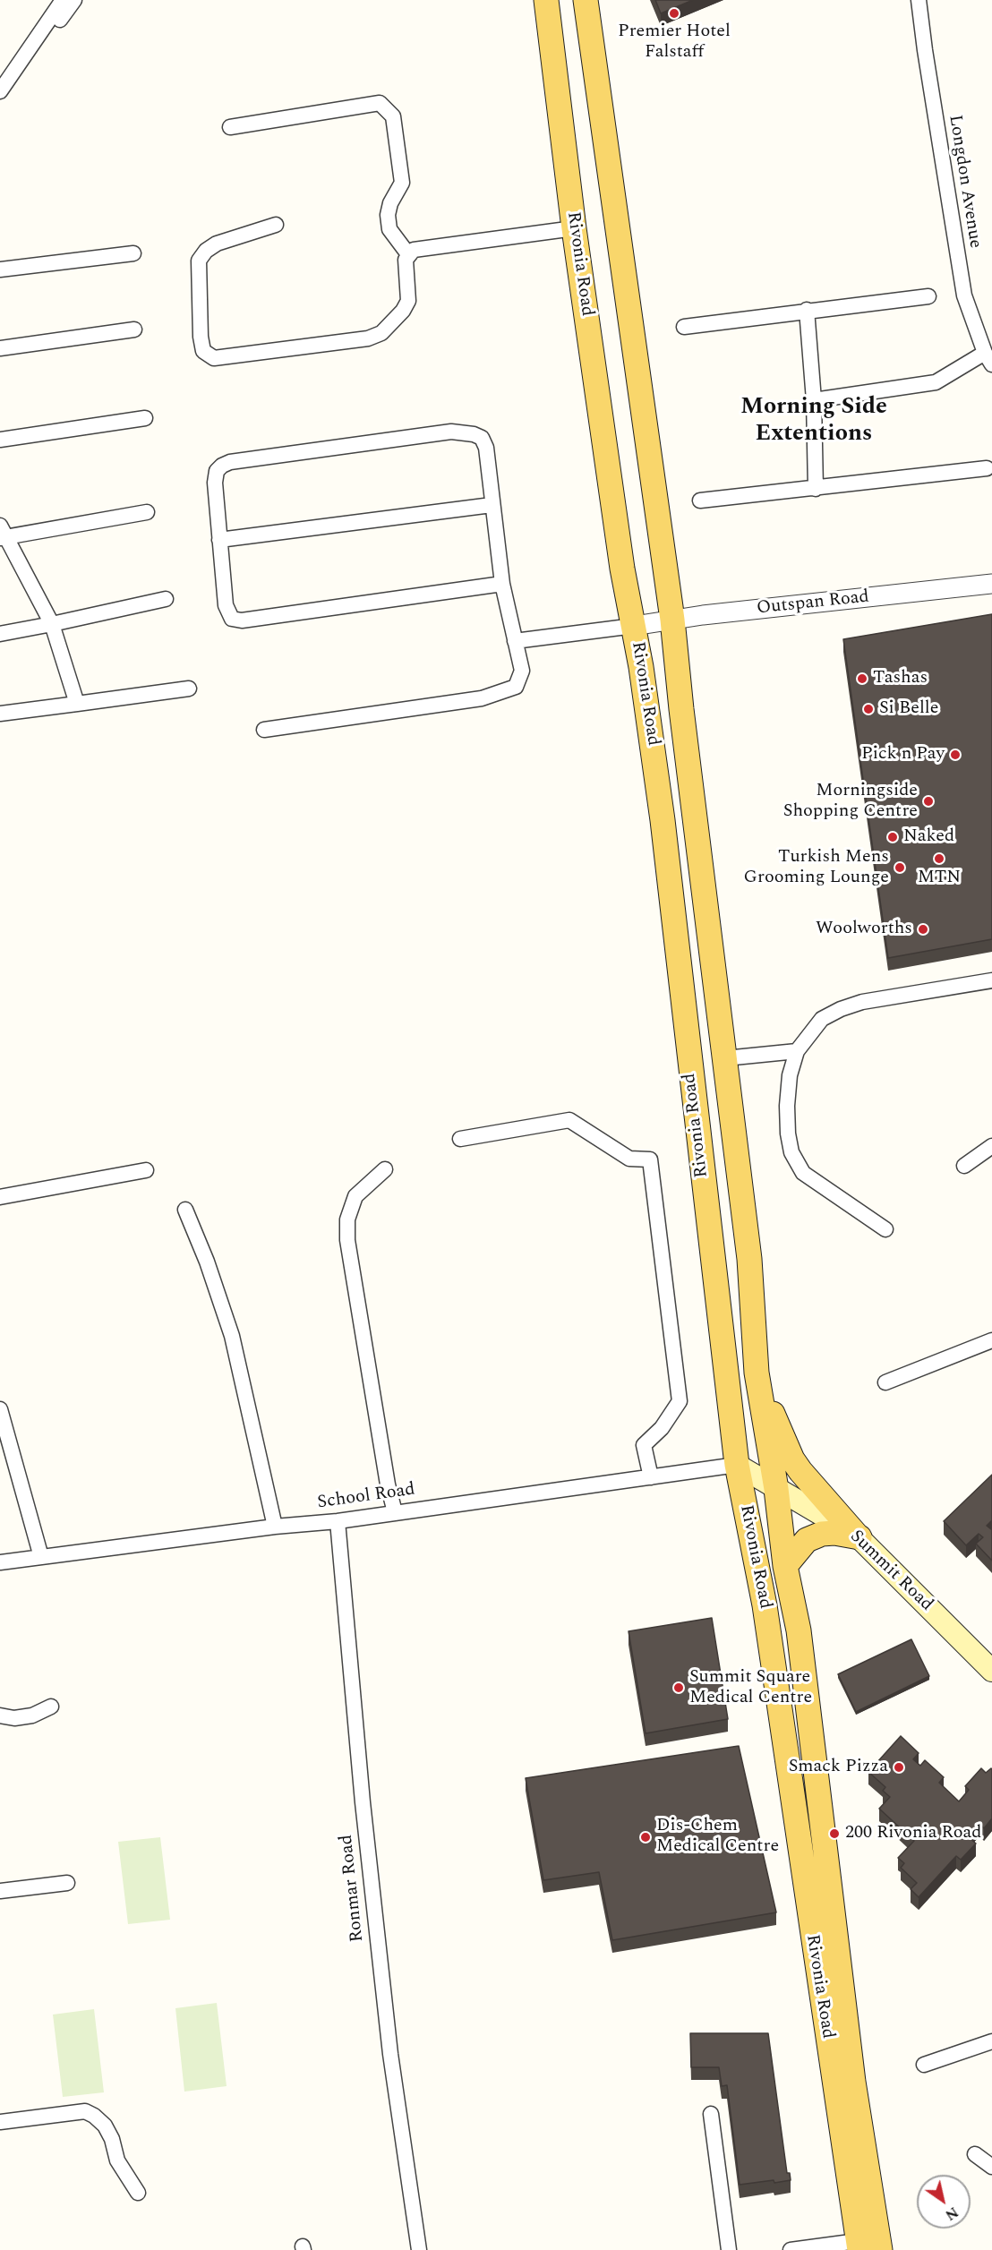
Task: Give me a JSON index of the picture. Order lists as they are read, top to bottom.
{
  "streets": {
    "main road": ["Rivonia Road", "Summit Road"],
    "street": [
      "Longdon Avenue",
      "Outspan Road",
      "School Road",
      "Ronmar Road"
    ]
  },
  "crossings": [
    ["Rivonia Road", "Outspan Road"],
    ["Rivonia Road", "School Road"],
    ["Rivonia Road", "Summit Road"],
    ["School Road", "Summit Road"],
    ["School Road", "Ronmar Road"]
  ],
  "districts": ["Morning Side Extentions"],
  "places": [
    "Premier Hotel Falstaff",
    "Tashas",
    "Si Belle",
    "Pick n Pay",
    "Morningside Shopping Centre",
    "Naked",
    "MTN",
    "Turkish Mens Grooming Lounge",
    "Woolworths",
    "Summit Square Medical Centre",
    "Smack Pizza",
    "200 Rivonia Road",
    "Dis-Chem Medical Centre"
  ],
  "north": "bottom right"
}
